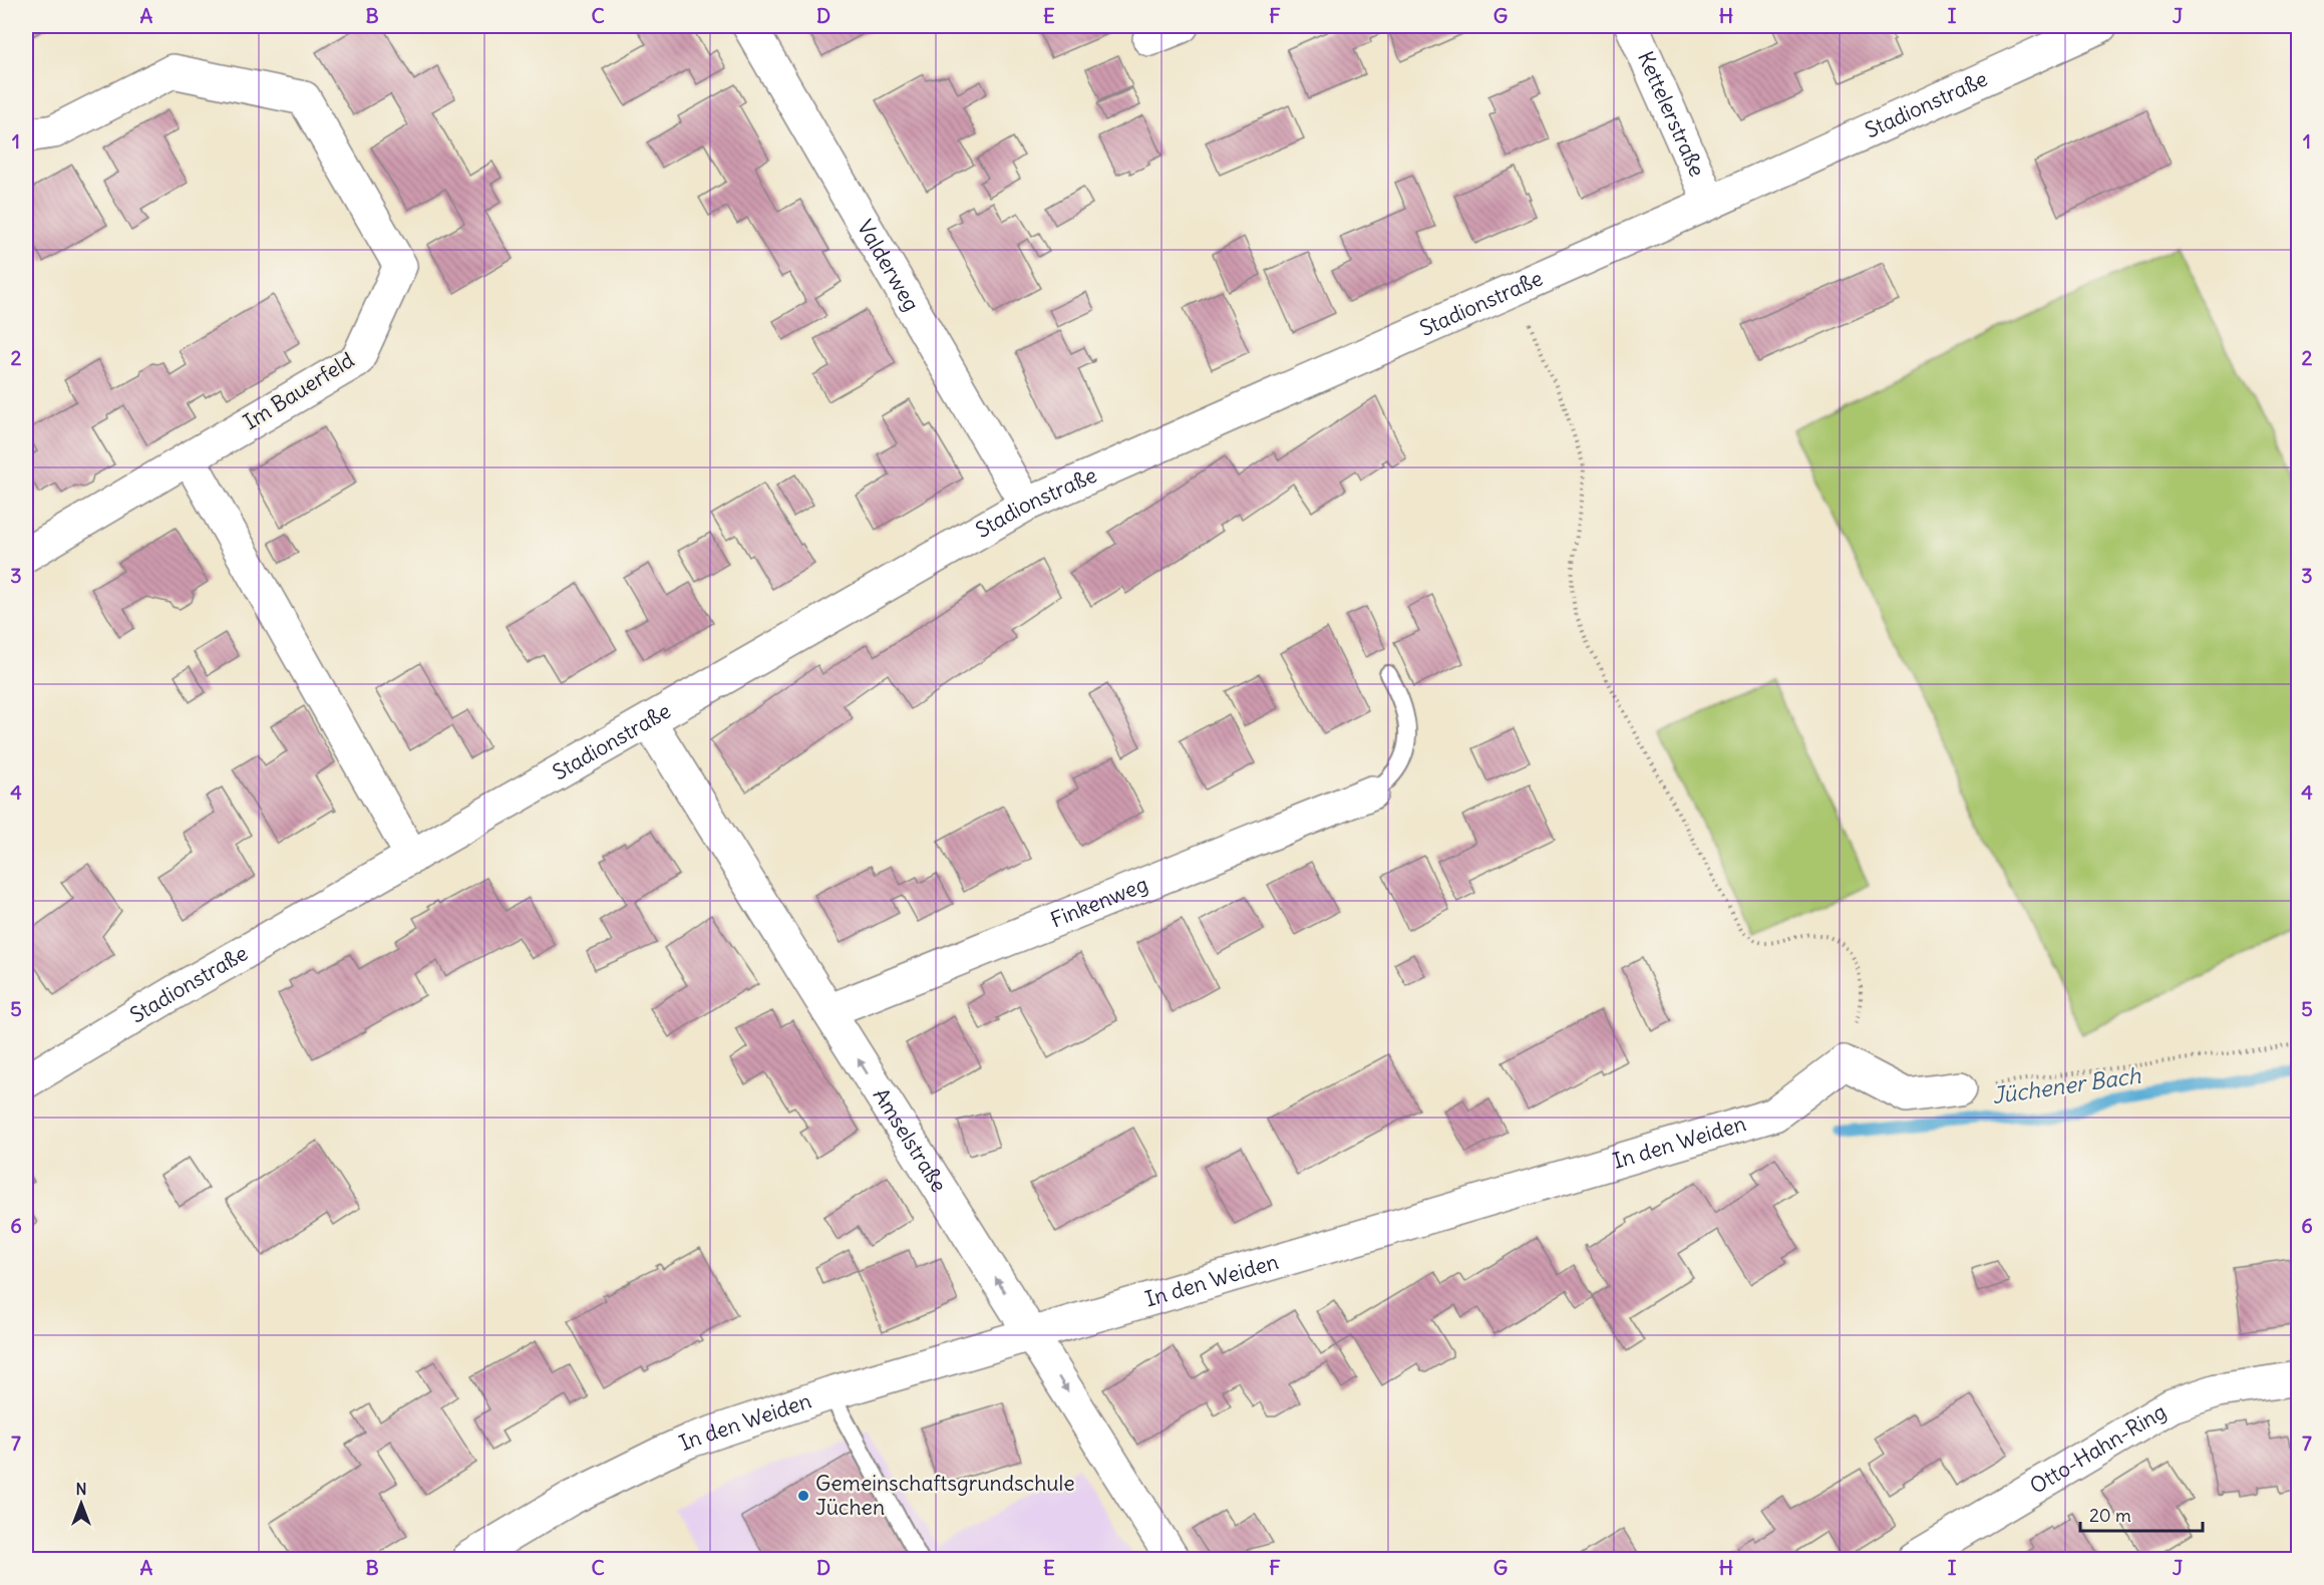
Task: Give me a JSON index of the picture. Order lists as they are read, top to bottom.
{
  "streets": {
    "street": [
      "Stadionstraße",
      "Kettelerstraße",
      "Valderweg",
      "Im Bauerfeld",
      "Finkenweg",
      "Amselstraße",
      "In den Weiden",
      "Otto-Hahn-Ring"
    ]
  },
  "crossings": [
    ["Stadionstraße", "Kettelerstraße"],
    ["Stadionstraße", "Valderweg"],
    ["Stadionstraße", "Amselstraße"],
    ["Finkenweg", "Amselstraße"],
    ["Amselstraße", "In den Weiden"]
  ],
  "water": ["Jüchener Bach"],
  "places": ["Gemeinschaftsgrundschule Jüchen"],
  "scale_bar": "20 m",
  "north": "top",
  "grid": {
    "columns": [
      "A",
      "B",
      "C",
      "D",
      "E",
      "F",
      "G",
      "H",
      "I",
      "J"
    ],
    "rows": [
      "1",
      "2",
      "3",
      "4",
      "5",
      "6",
      "7"
    ]
  }
}
